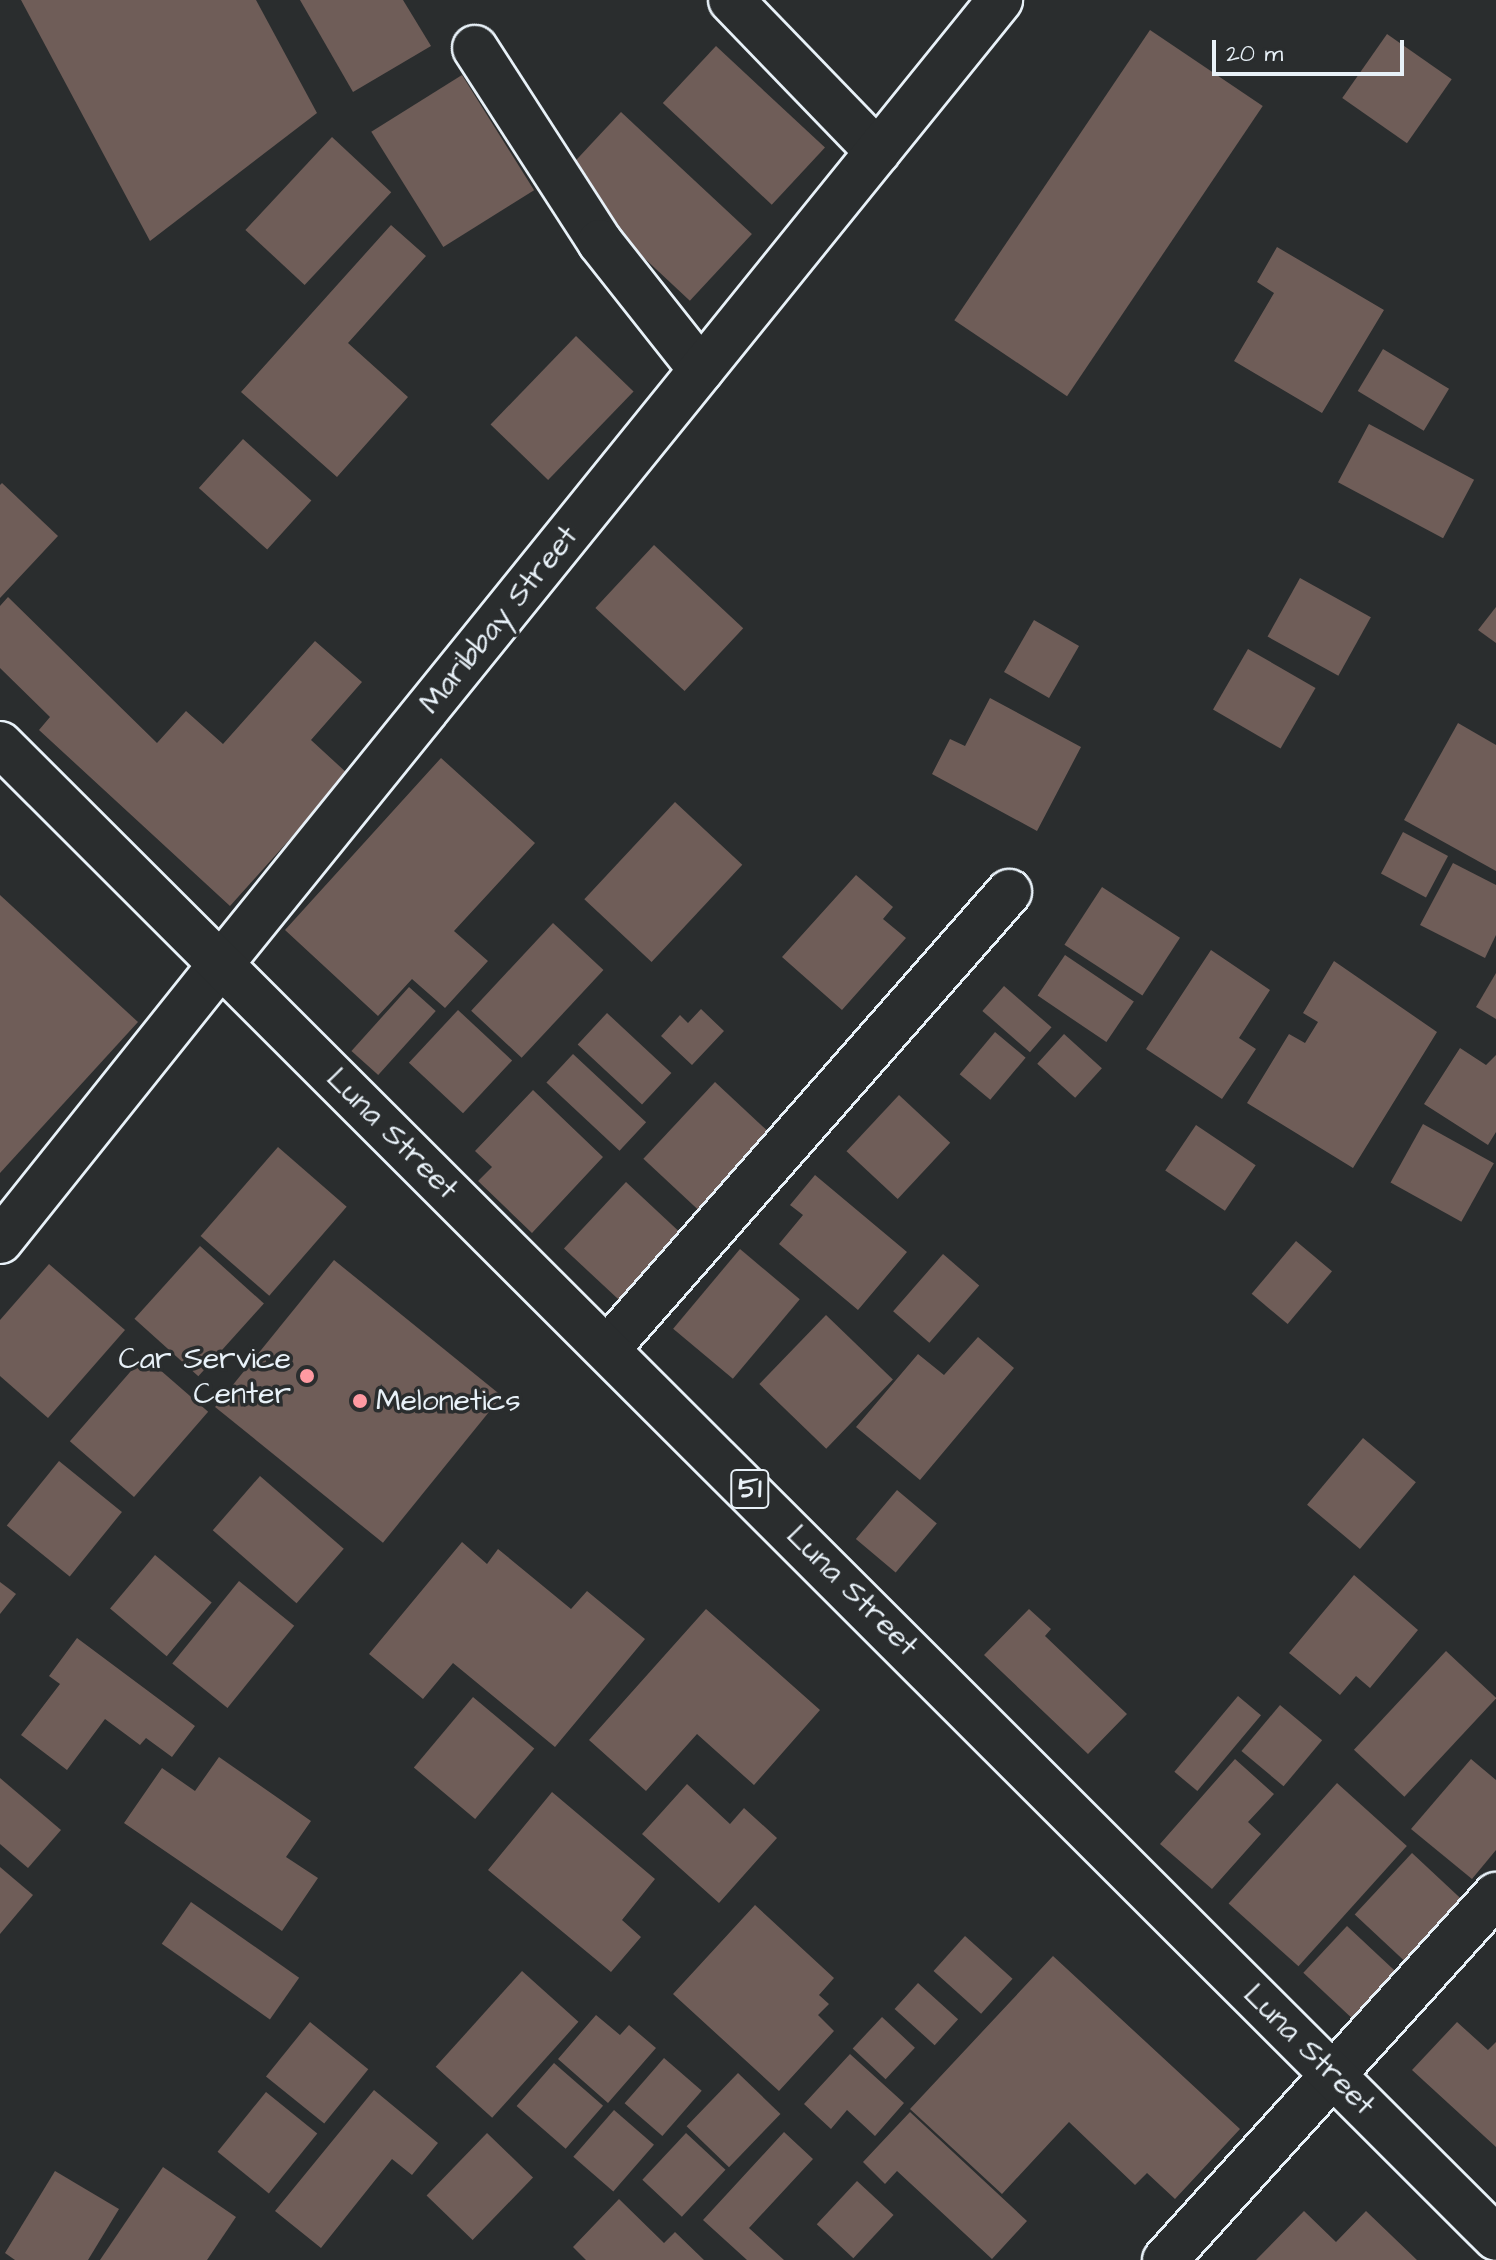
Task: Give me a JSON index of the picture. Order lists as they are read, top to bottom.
{
  "streets": {
    "street": ["Maribbay Street", "Luna Street", "51"]
  },
  "crossings": [
    ["Maribbay Street", "Luna Street"]
  ],
  "places": ["Car Service Center", "Melonetics"],
  "scale_bar": "20 m"
}
